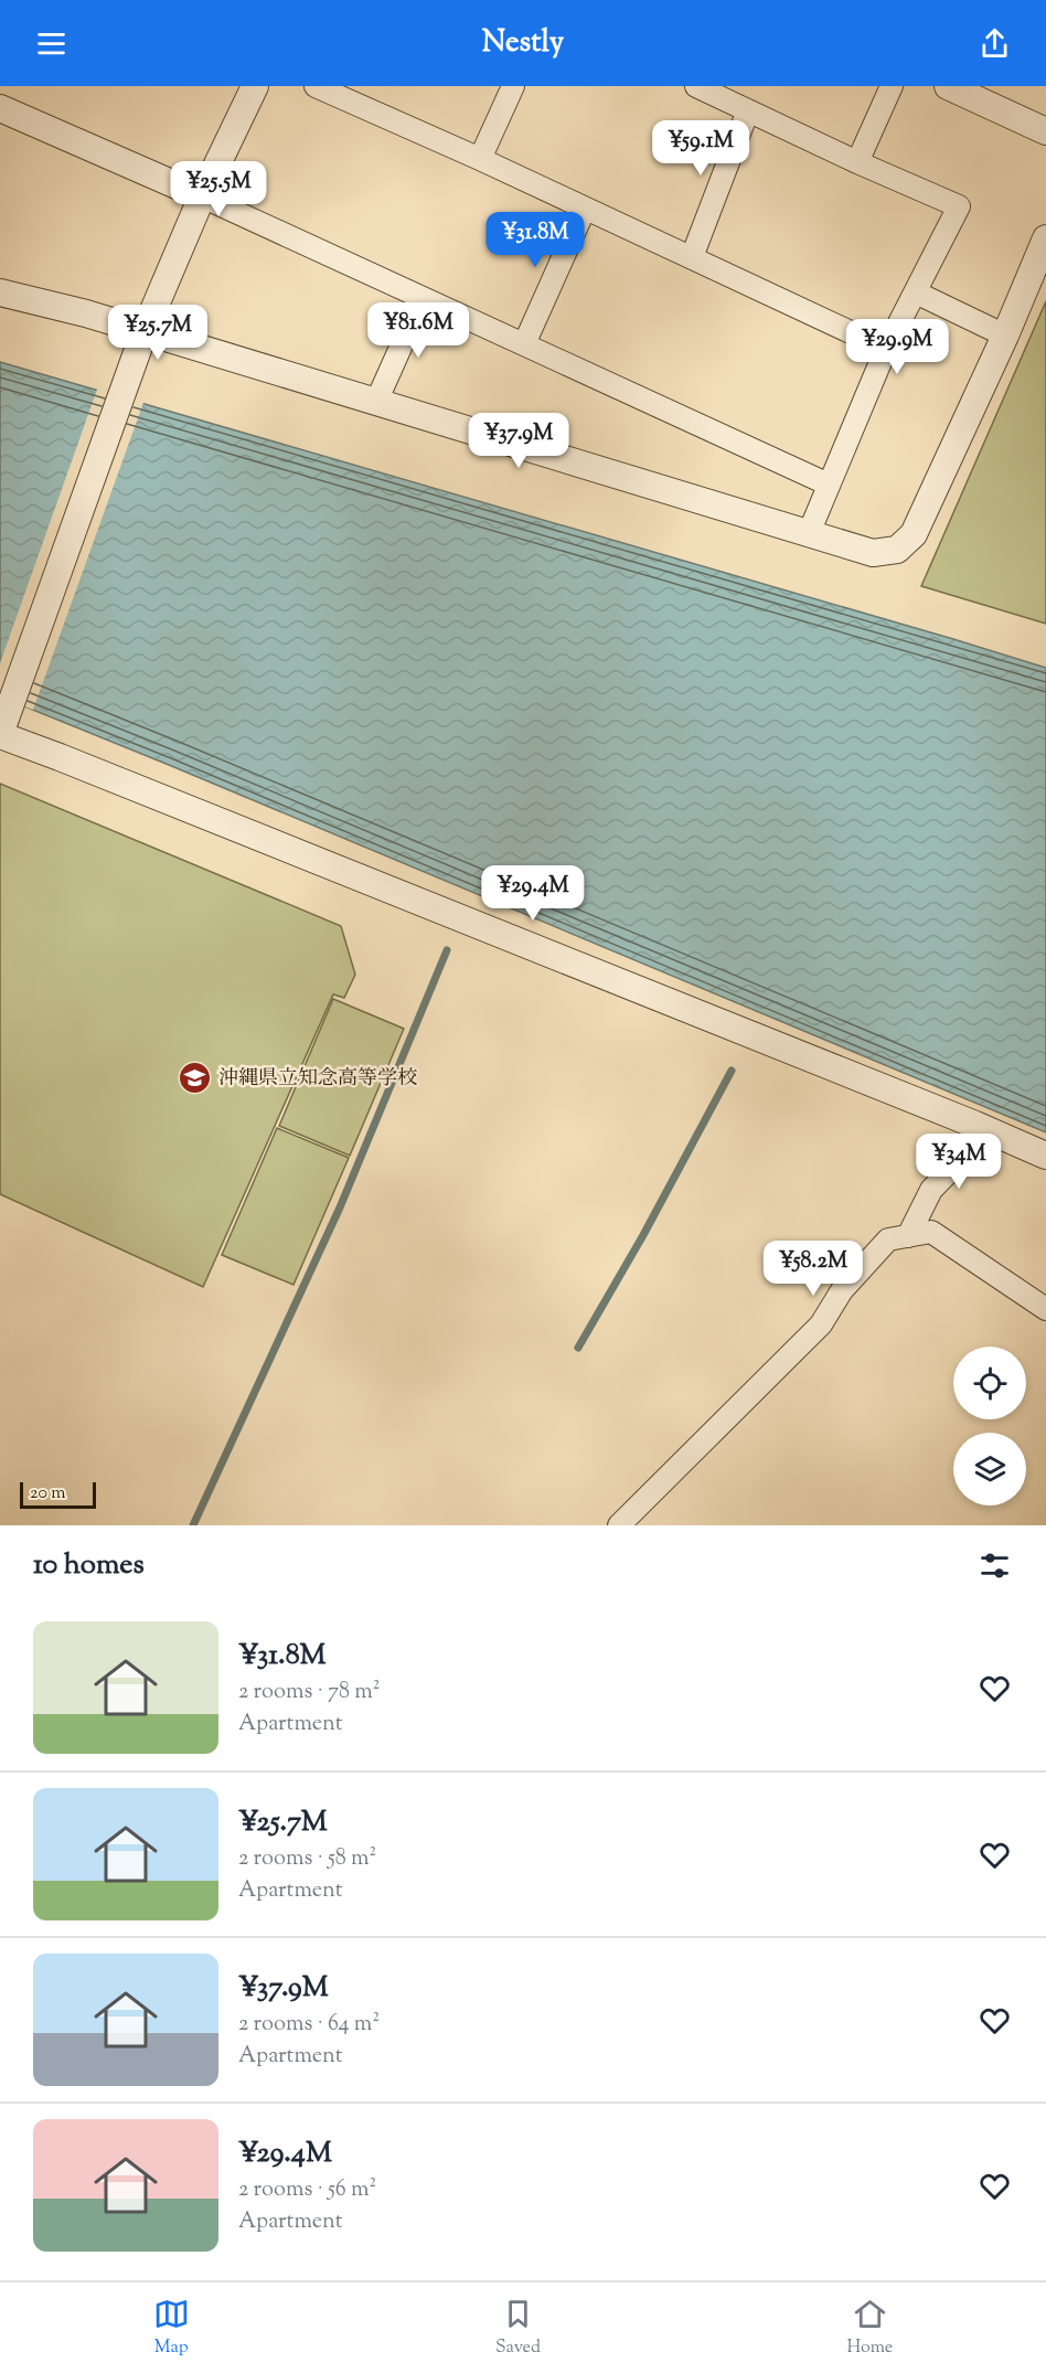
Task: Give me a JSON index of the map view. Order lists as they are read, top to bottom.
{
  "places": {
    "school or university": ["沖縄県立知念高等学校"]
  },
  "scale_bar": "20 m",
  "page": {
    "header": "Nestly",
    "price": [
      "¥59.1M",
      "¥25.5M",
      "¥31.8M",
      "¥81.6M",
      "¥25.7M",
      "¥29.9M",
      "¥37.9M",
      "¥29.4M",
      "¥34M",
      "¥58.2M"
    ],
    "scale": "20 m",
    "heading": "10 homes",
    "list": [
      {
        "name": "¥31.8M",
        "note": "2 rooms · 78 m² · Apartment"
      },
      {
        "name": "¥25.7M",
        "note": "2 rooms · 58 m² · Apartment"
      },
      {
        "name": "¥37.9M",
        "note": "2 rooms · 64 m² · Apartment"
      },
      {
        "name": "¥29.4M",
        "note": "2 rooms · 56 m² · Apartment"
      }
    ],
    "tabs": ["Map", "Saved", "Home"]
  }
}
